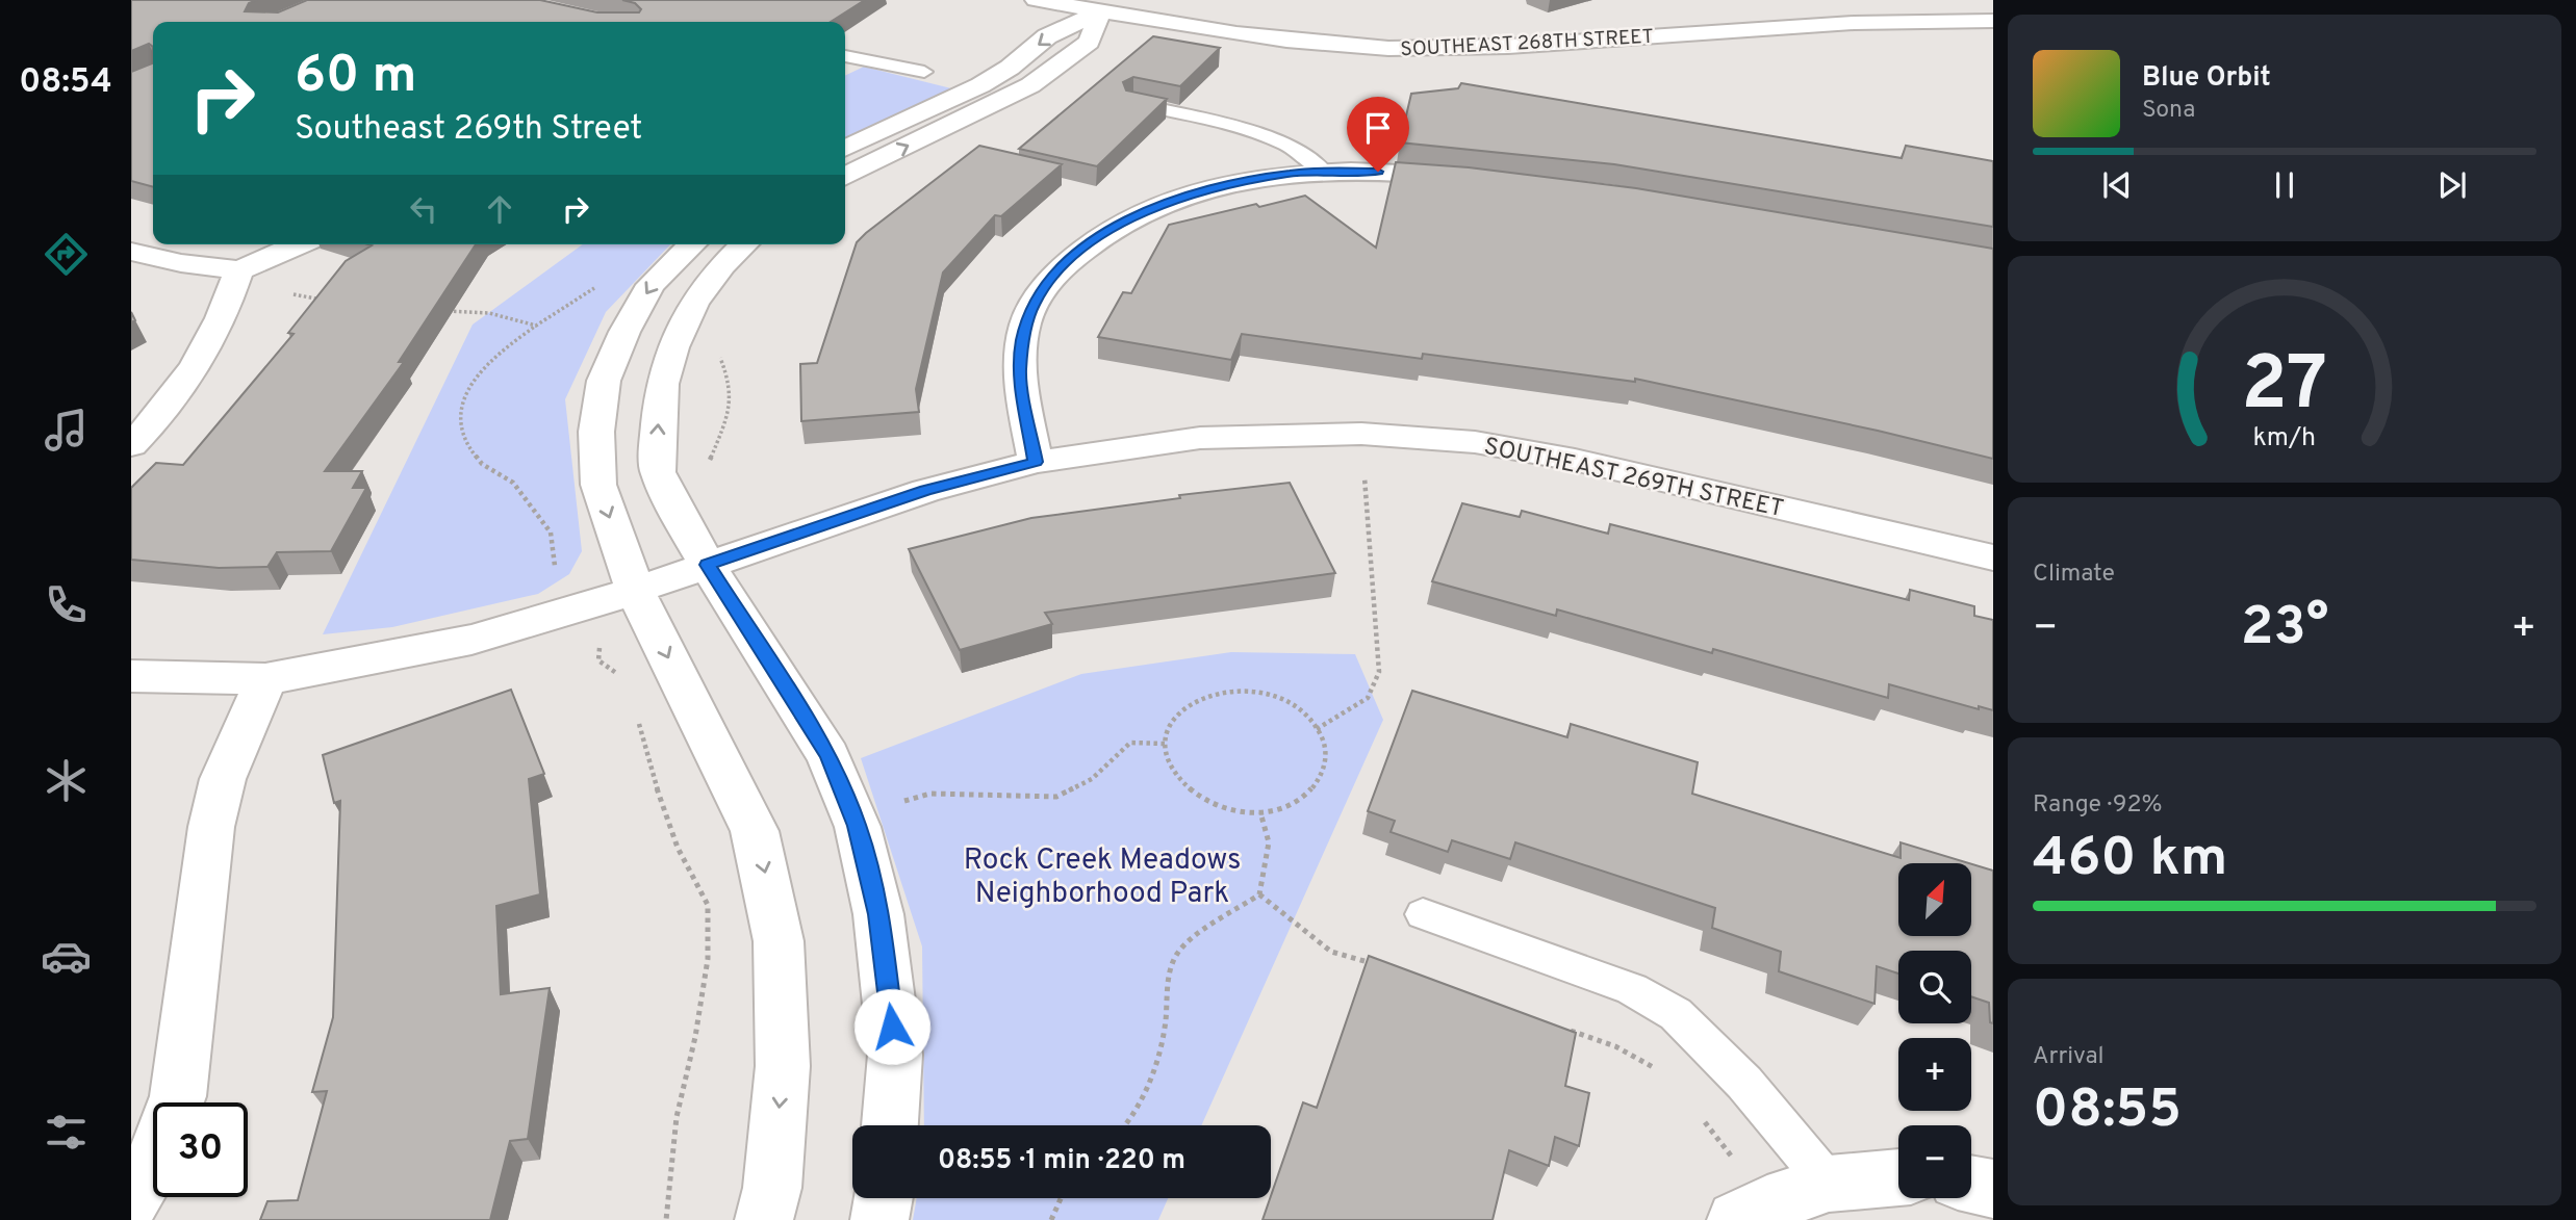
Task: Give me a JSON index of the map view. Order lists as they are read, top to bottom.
{
  "streets": {
    "street": ["SOUTHEAST 268TH STREET", "SOUTHEAST 269TH STREET"]
  },
  "parks": ["Rock Creek Meadows Neighborhood Park"],
  "north": "top right",
  "page": {
    "tabs": "08:54",
    "turn": ["60 m", "Southeast 269th Street"],
    "song": ["Blue Orbit", "Sona"],
    "tile": [
      "Climate",
      ["Range · 92%", "460 km"],
      ["Arrival", "08:55"]
    ],
    "heat": ["−", "23°", "+"],
    "map_buttons": ["+", "−"],
    "limit": "30",
    "trip": "08:55 · 1 min · 220 m",
    "gauge": ["27", "km/h"]
  }
}
